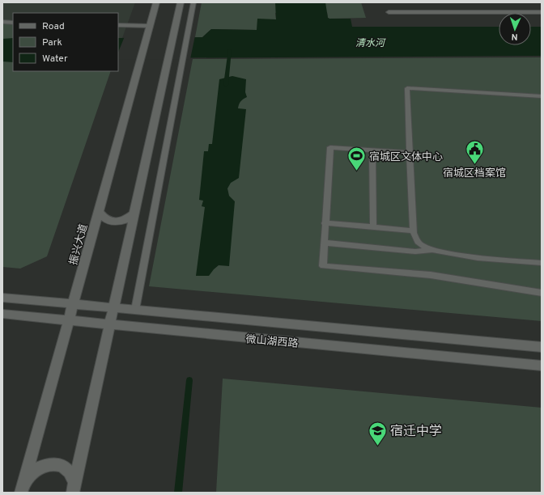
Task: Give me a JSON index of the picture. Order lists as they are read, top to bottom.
{
  "streets": {
    "main road": ["振兴大道", "微山湖西路"]
  },
  "crossings": [
    ["振兴大道", "微山湖西路"]
  ],
  "water": ["清水河"],
  "places": {
    "public building": ["宿城区档案馆"],
    "sports": ["宿城区文体中心"],
    "school or university": ["宿迁中学"]
  },
  "legend": ["Road", "Park", "Water"],
  "north": "bottom"
}
